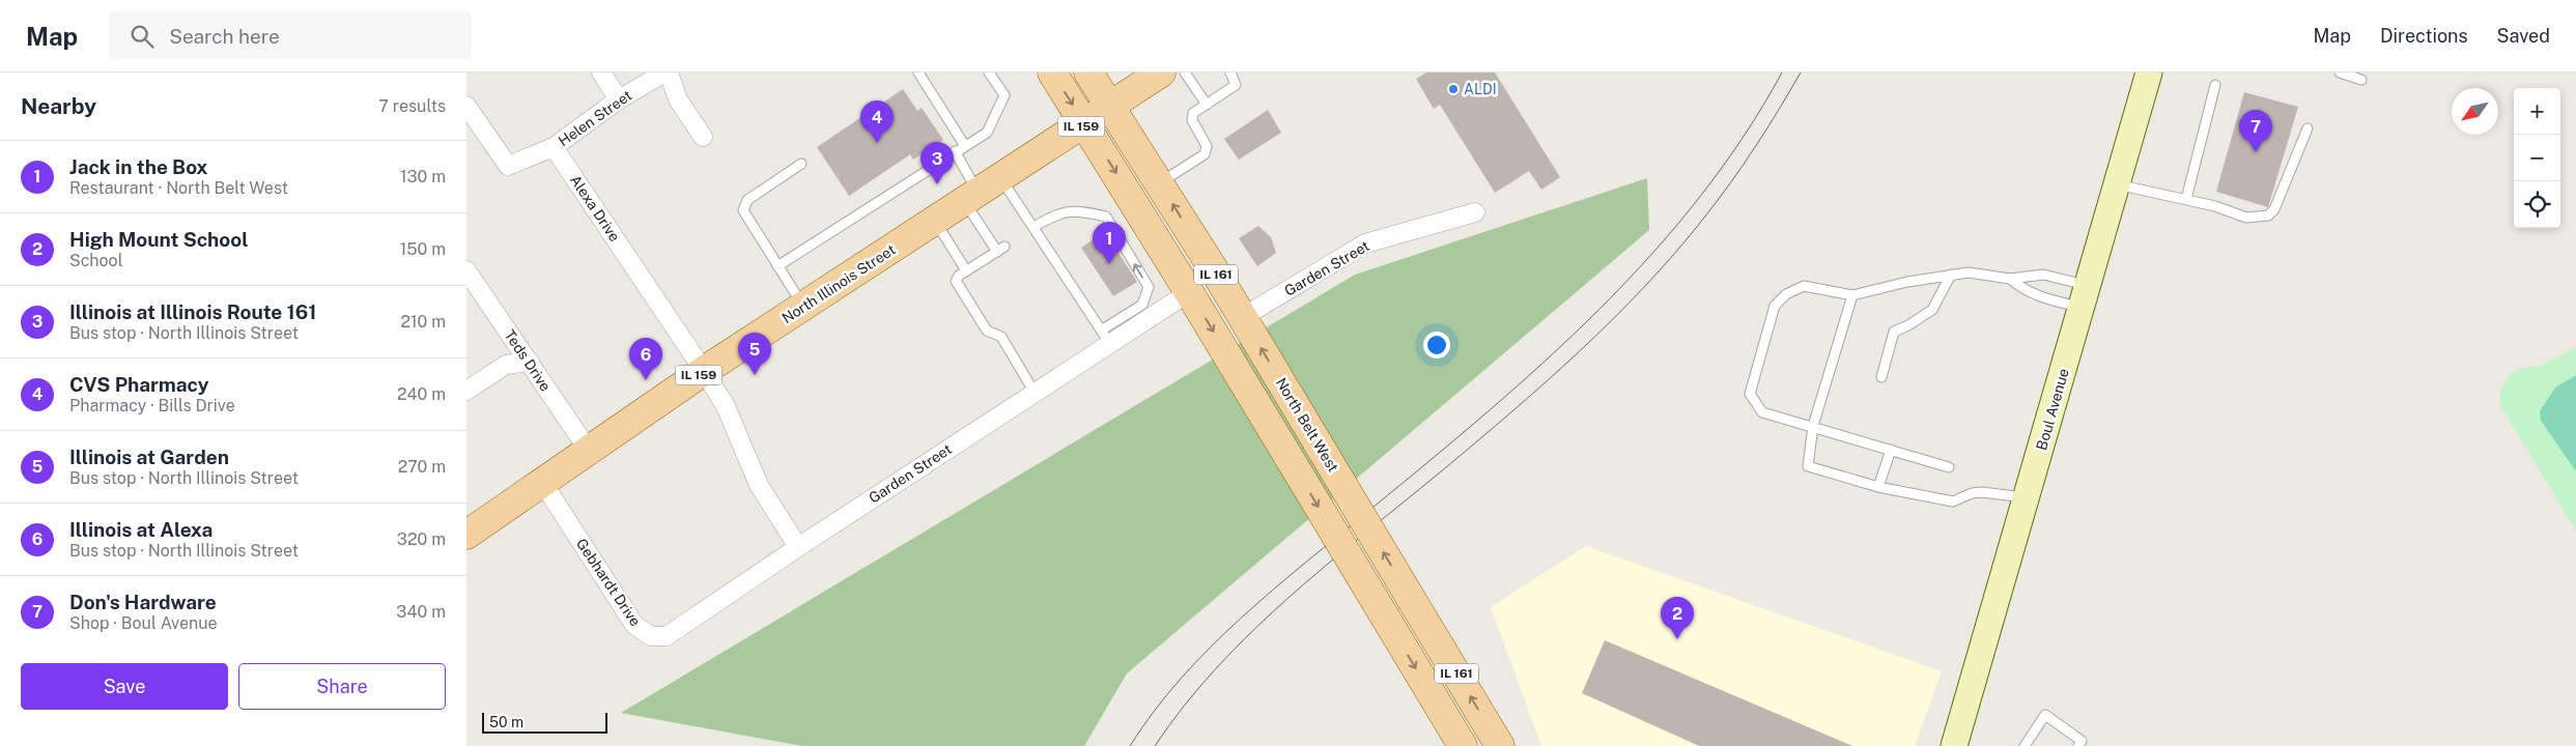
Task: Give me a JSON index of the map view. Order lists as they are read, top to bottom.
{
  "streets": {
    "main road": [
      "IL 159",
      "IL 161",
      "North Illinois Street",
      "North Belt West"
    ],
    "street": [
      "Helen Street",
      "Alexa Drive",
      "Garden Street",
      "Teds Drive",
      "Boul Avenue",
      "Gebhardt Drive"
    ]
  },
  "crossings": [
    ["Helen Street", "Alexa Drive"],
    ["Alexa Drive", "North Illinois Street"],
    ["Garden Street", "IL 161"],
    ["Garden Street", "North Belt West"],
    ["Garden Street", "Gebhardt Drive"],
    ["IL 161", "North Illinois Street"],
    ["IL 161", "North Belt West"],
    ["North Illinois Street", "Teds Drive"],
    ["North Illinois Street", "North Belt West"],
    ["North Illinois Street", "Gebhardt Drive"]
  ],
  "places": ["ALDI"],
  "scale_bar": "50 m",
  "north": "bottom left",
  "page": {
    "header": "Map",
    "search": "Search here",
    "nav": ["Map", "Directions", "Saved"],
    "heading": ["Nearby", "7 results"],
    "map_buttons": ["+", "−"],
    "pins": [
      "4",
      "7",
      "3",
      "1",
      "5",
      "6",
      "2"
    ],
    "list": [
      {
        "mark": "1",
        "name": "Jack in the Box",
        "note": "Restaurant · North Belt West",
        "value": "130 m"
      },
      {
        "mark": "2",
        "name": "High Mount School",
        "note": "School",
        "value": "150 m"
      },
      {
        "mark": "3",
        "name": "Illinois at Illinois Route 161",
        "note": "Bus stop · North Illinois Street",
        "value": "210 m"
      },
      {
        "mark": "4",
        "name": "CVS Pharmacy",
        "note": "Pharmacy · Bills Drive",
        "value": "240 m"
      },
      {
        "mark": "5",
        "name": "Illinois at Garden",
        "note": "Bus stop · North Illinois Street",
        "value": "270 m"
      },
      {
        "mark": "6",
        "name": "Illinois at Alexa",
        "note": "Bus stop · North Illinois Street",
        "value": "320 m"
      },
      {
        "mark": "7",
        "name": "Don's Hardware",
        "note": "Shop · Boul Avenue",
        "value": "340 m"
      }
    ],
    "buttons": ["Save", "Share"],
    "scale": "50 m"
  }
}
